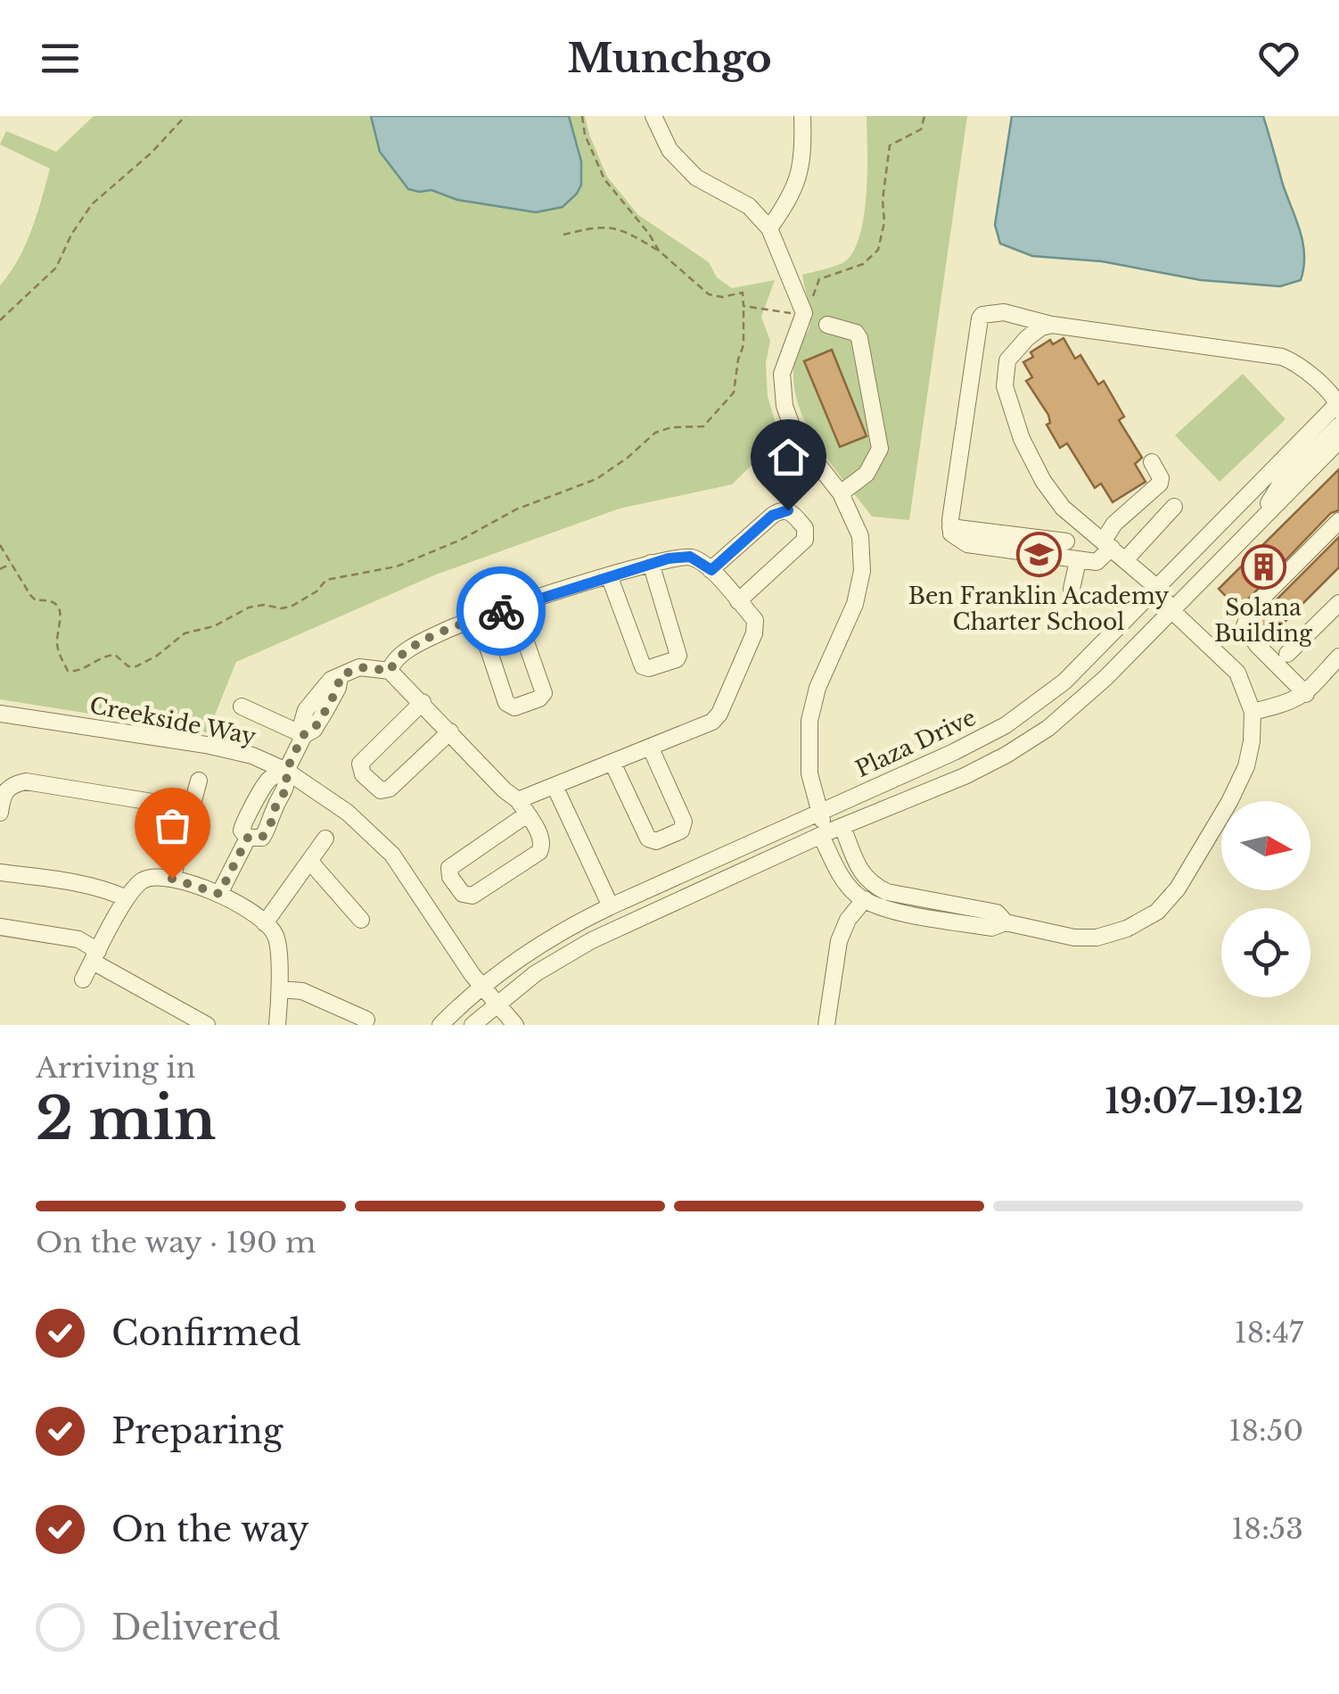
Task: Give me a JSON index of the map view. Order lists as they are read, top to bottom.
{
  "streets": {
    "street": ["Creekside Way", "Plaza Drive"]
  },
  "crossings": [
    ["Creekside Way", "Plaza Drive"]
  ],
  "places": {
    "school or university": ["Ben Franklin Academy Charter School"],
    "building": ["Solana Building"]
  },
  "north": "right",
  "page": {
    "header": "Munchgo",
    "heading": ["2 min", "Arriving in", "19:07–19:12"],
    "bar": "On the way · 190 m",
    "list": [
      ["Confirmed", "18:47"],
      ["Preparing", "18:50"],
      ["On the way", "18:53"],
      "Delivered"
    ]
  }
}
